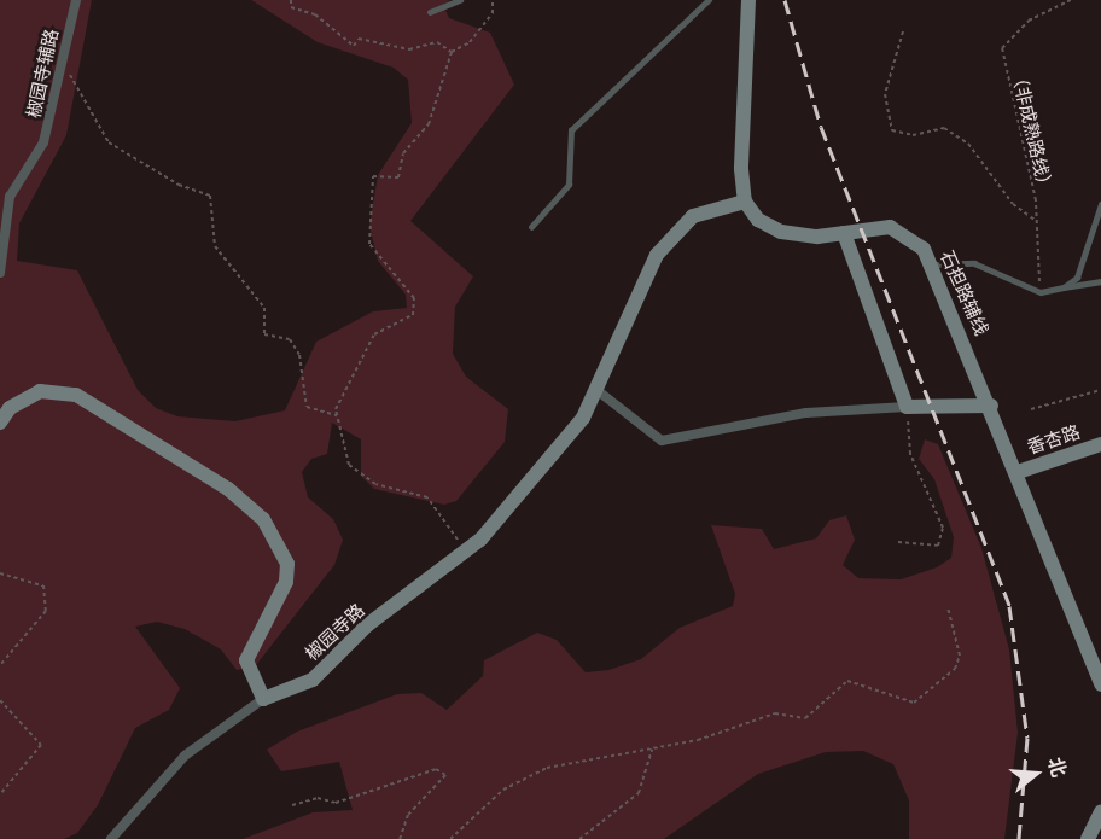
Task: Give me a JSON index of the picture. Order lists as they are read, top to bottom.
{
  "streets": {
    "street": [
      "椒园寺辅路",
      "石担路辅线",
      "香杏路",
      "椒园寺路"
    ],
    "path": ["（非成熟路线）"]
  },
  "crossings": [
    ["石担路辅线", "香杏路"],
    ["石担路辅线", "椒园寺路"]
  ],
  "north": "right"
}
